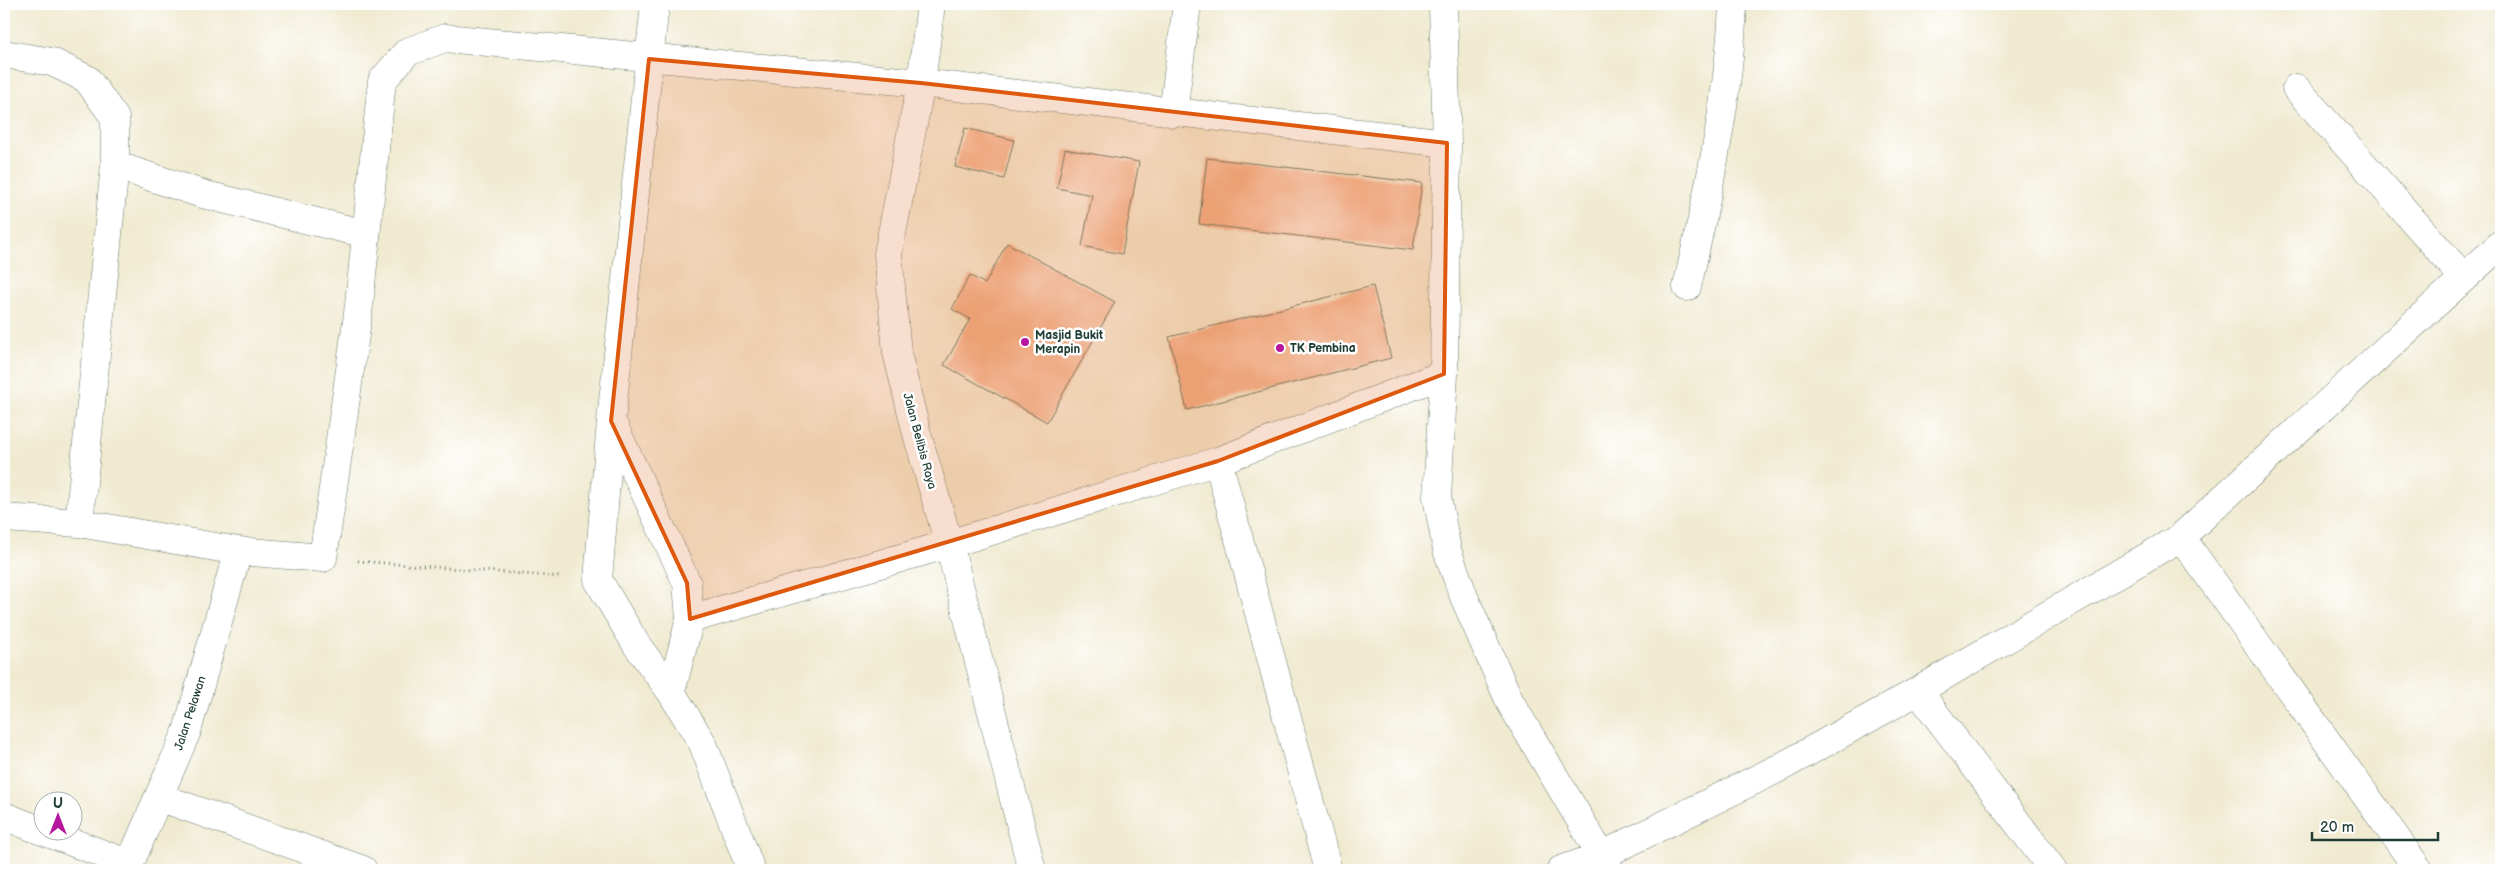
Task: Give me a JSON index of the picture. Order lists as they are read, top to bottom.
{
  "streets": {
    "street": ["Jalan Belibis Raya", "Jalan Pelawan"]
  },
  "places": ["Masjid Bukit Merapin", "TK Pembina"],
  "scale_bar": "20 m",
  "north": "top"
}
